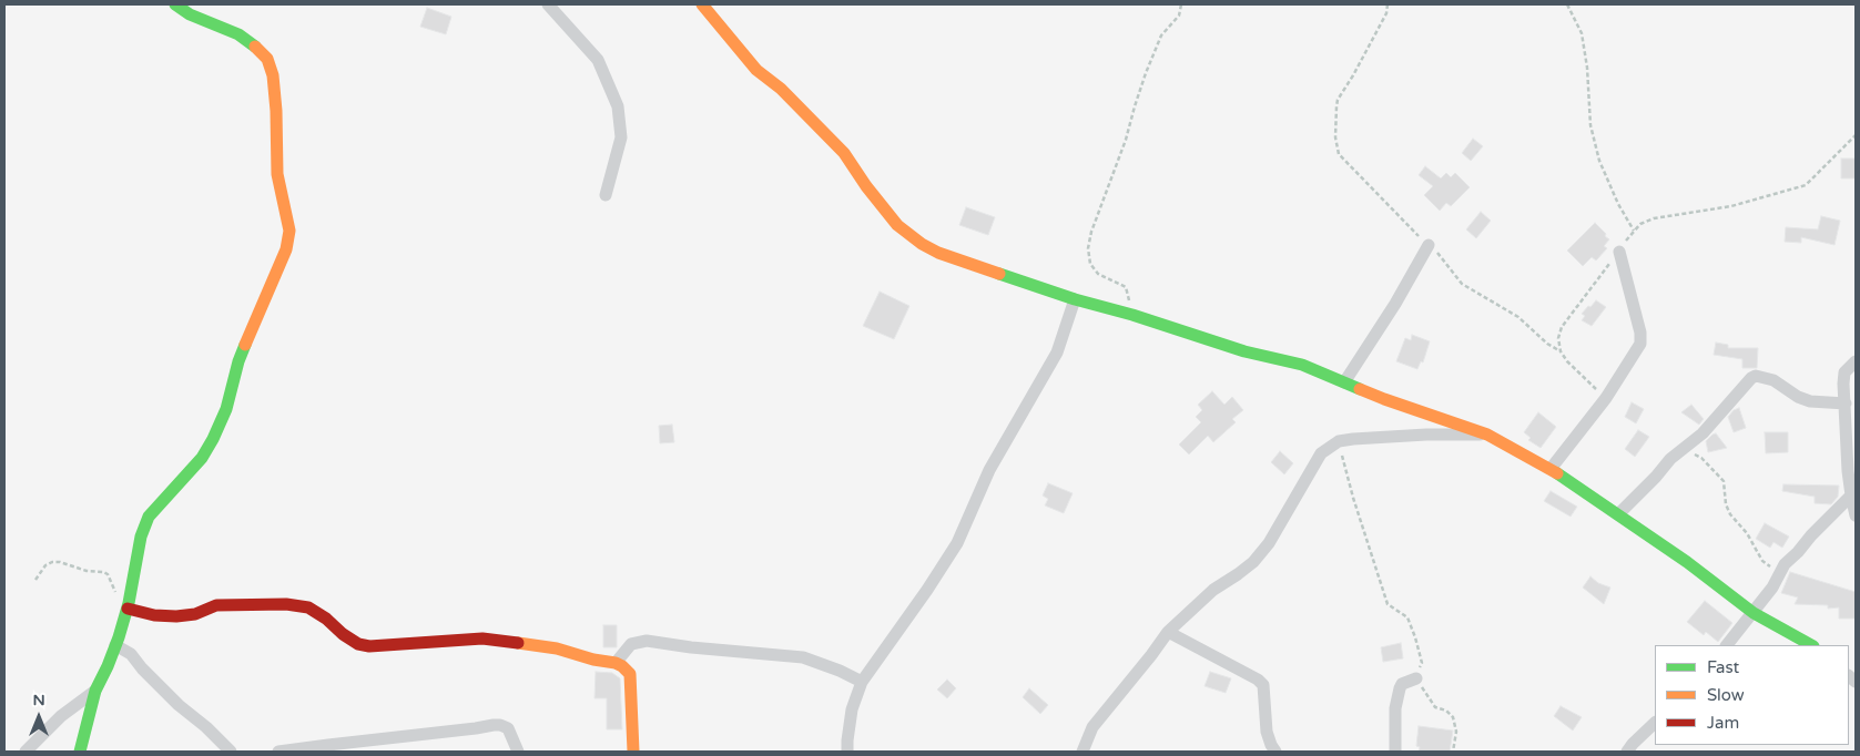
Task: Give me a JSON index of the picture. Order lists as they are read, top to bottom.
{
  "legend": ["Fast", "Slow", "Jam"],
  "north": "top"
}
